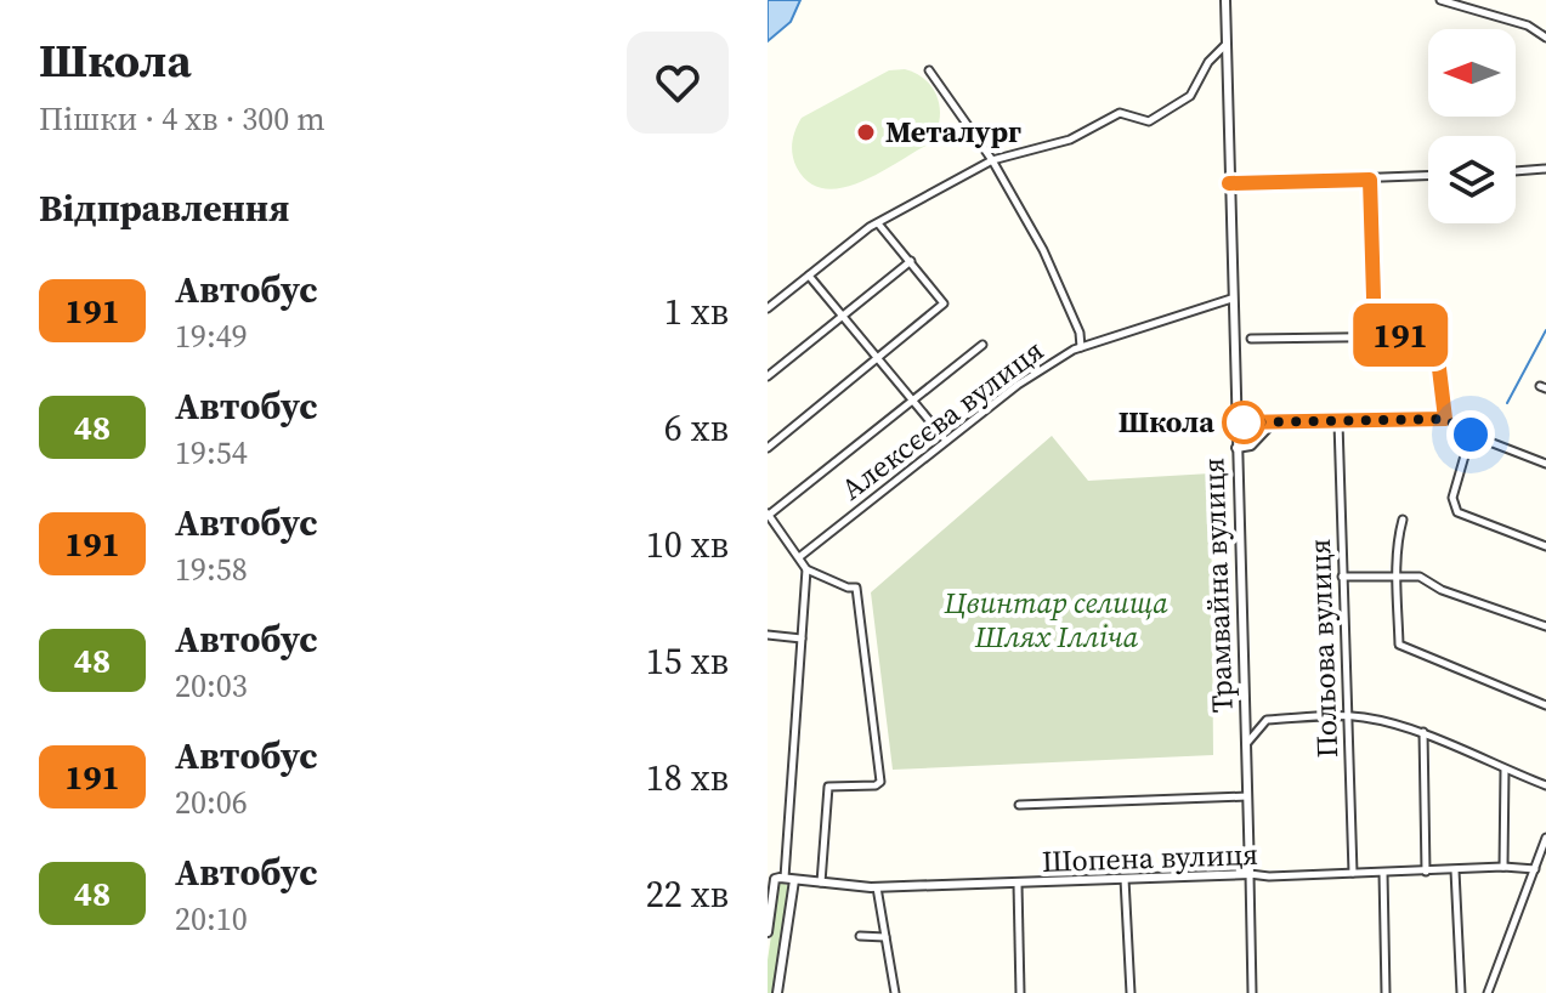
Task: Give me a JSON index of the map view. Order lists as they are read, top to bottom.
{
  "streets": {
    "street": [
      "Алексєєва вулиця",
      "Трамвайна вулиця",
      "Польова вулиця",
      "Шопена вулиця"
    ]
  },
  "crossings": [
    ["Алексєєва вулиця", "Трамвайна вулиця"],
    ["Трамвайна вулиця", "Шопена вулиця"],
    ["Польова вулиця", "Шопена вулиця"]
  ],
  "parks": ["Цвинтар селища Шлях Ілліча"],
  "places": ["Металург", "Школа"],
  "lines": ["bus line 191"],
  "north": "left",
  "page": {
    "heading": [
      ["Школа", "Пішки · 4 хв · 300 m"],
      "Відправлення"
    ],
    "on_map": "191",
    "list": [
      {
        "mark": "191",
        "name": "Автобус",
        "note": "19:49",
        "value": "1 хв"
      },
      {
        "mark": "48",
        "name": "Автобус",
        "note": "19:54",
        "value": "6 хв"
      },
      {
        "mark": "191",
        "name": "Автобус",
        "note": "19:58",
        "value": "10 хв"
      },
      {
        "mark": "48",
        "name": "Автобус",
        "note": "20:03",
        "value": "15 хв"
      },
      {
        "mark": "191",
        "name": "Автобус",
        "note": "20:06",
        "value": "18 хв"
      },
      {
        "mark": "48",
        "name": "Автобус",
        "note": "20:10",
        "value": "22 хв"
      }
    ]
  }
}
